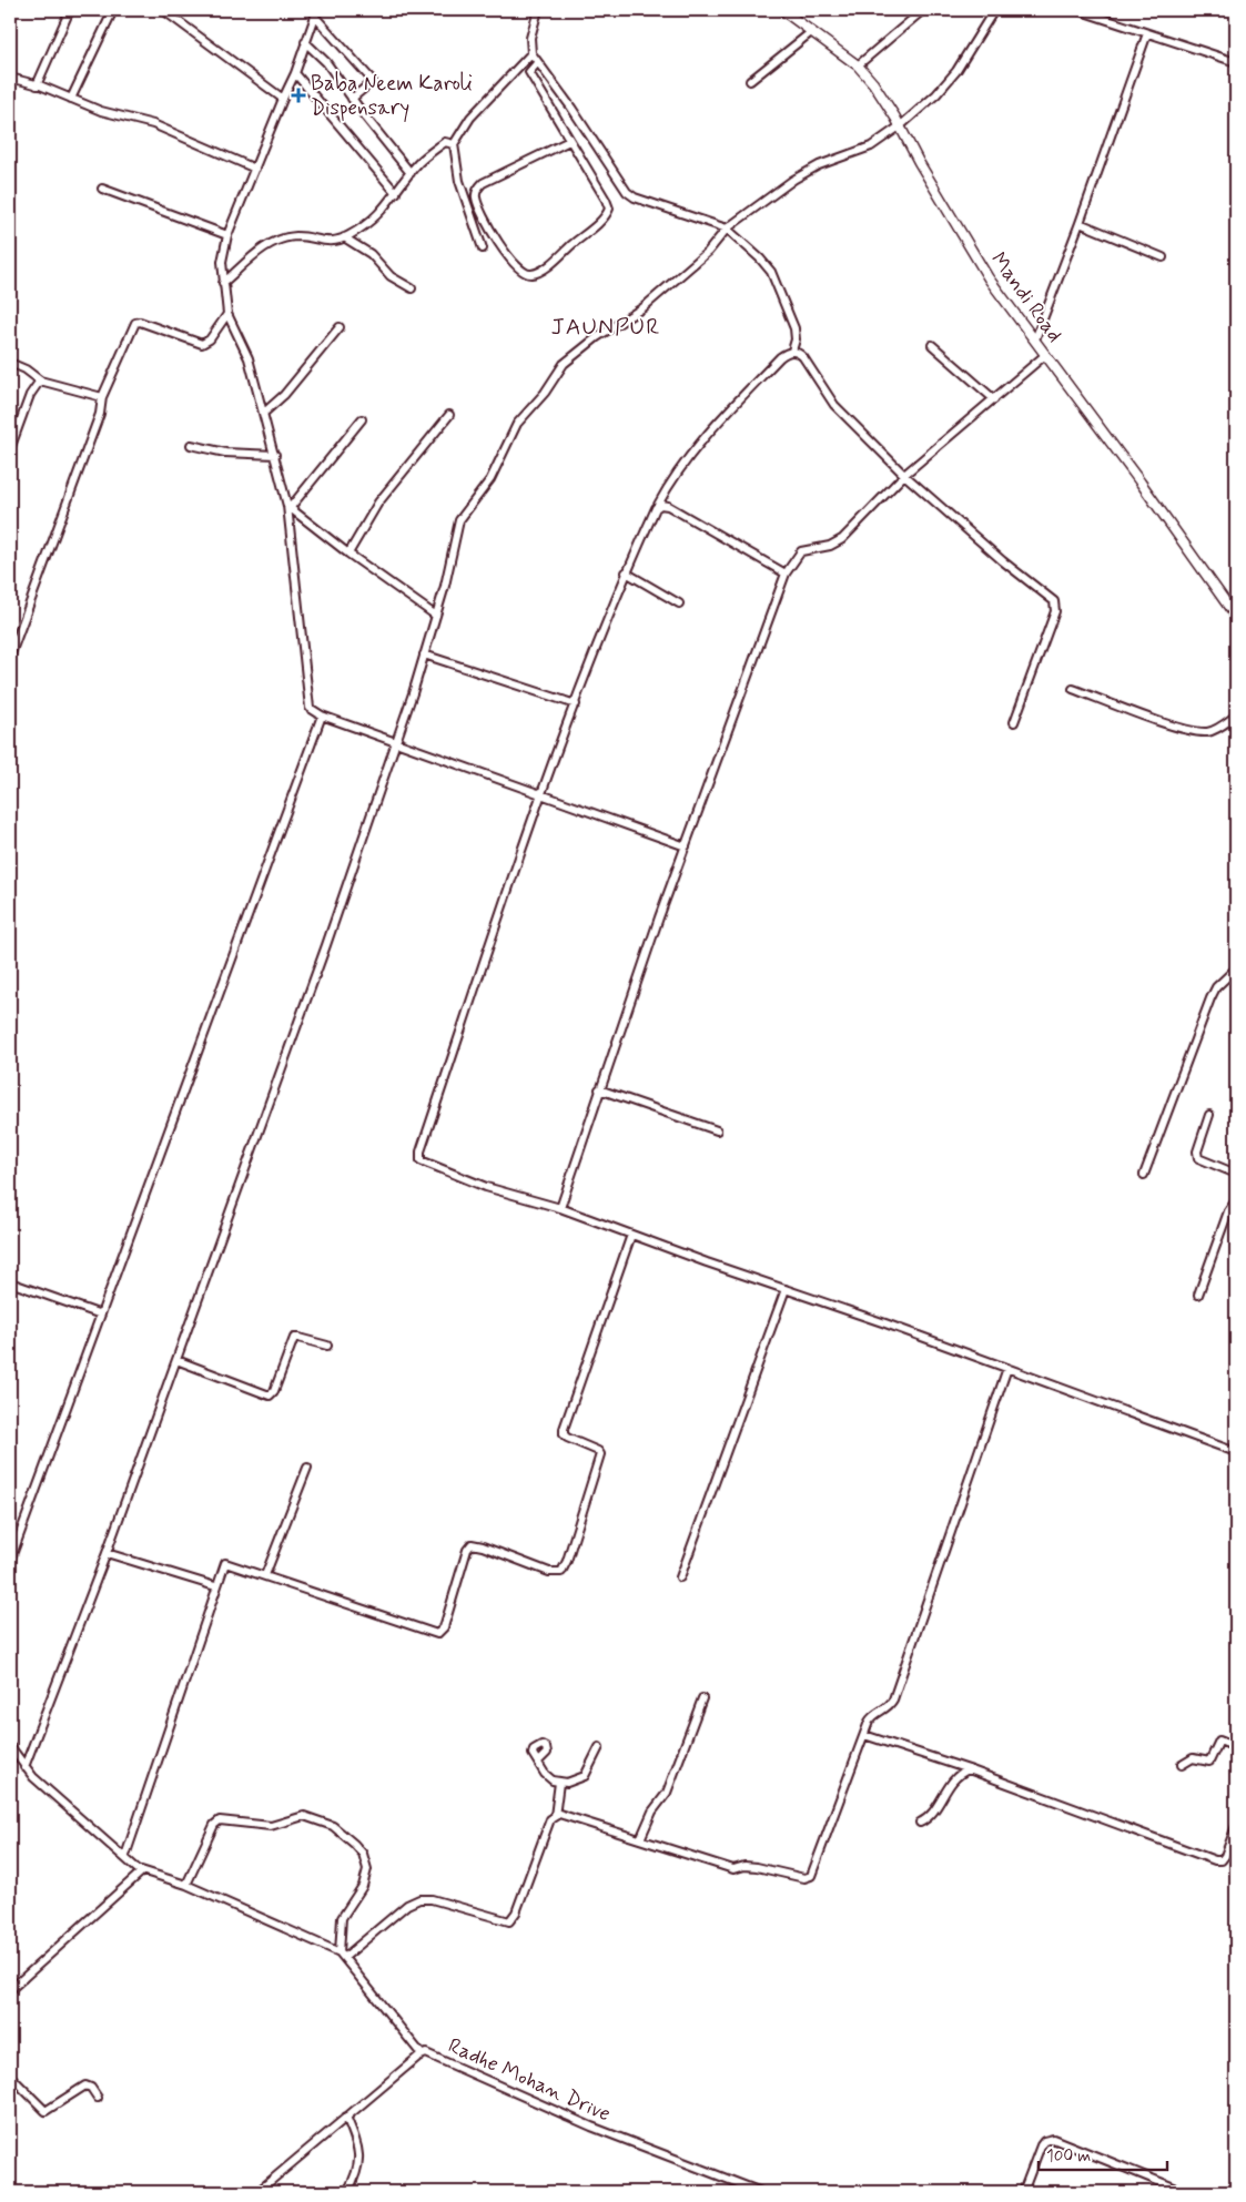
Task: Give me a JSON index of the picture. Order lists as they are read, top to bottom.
{
  "streets": {
    "street": ["Mandi Road", "Radhe Mohan Drive"]
  },
  "districts": ["JAUNPUR"],
  "places": {
    "health": ["Baba Neem Karoli Dispensary"]
  },
  "scale_bar": "100 m"
}
